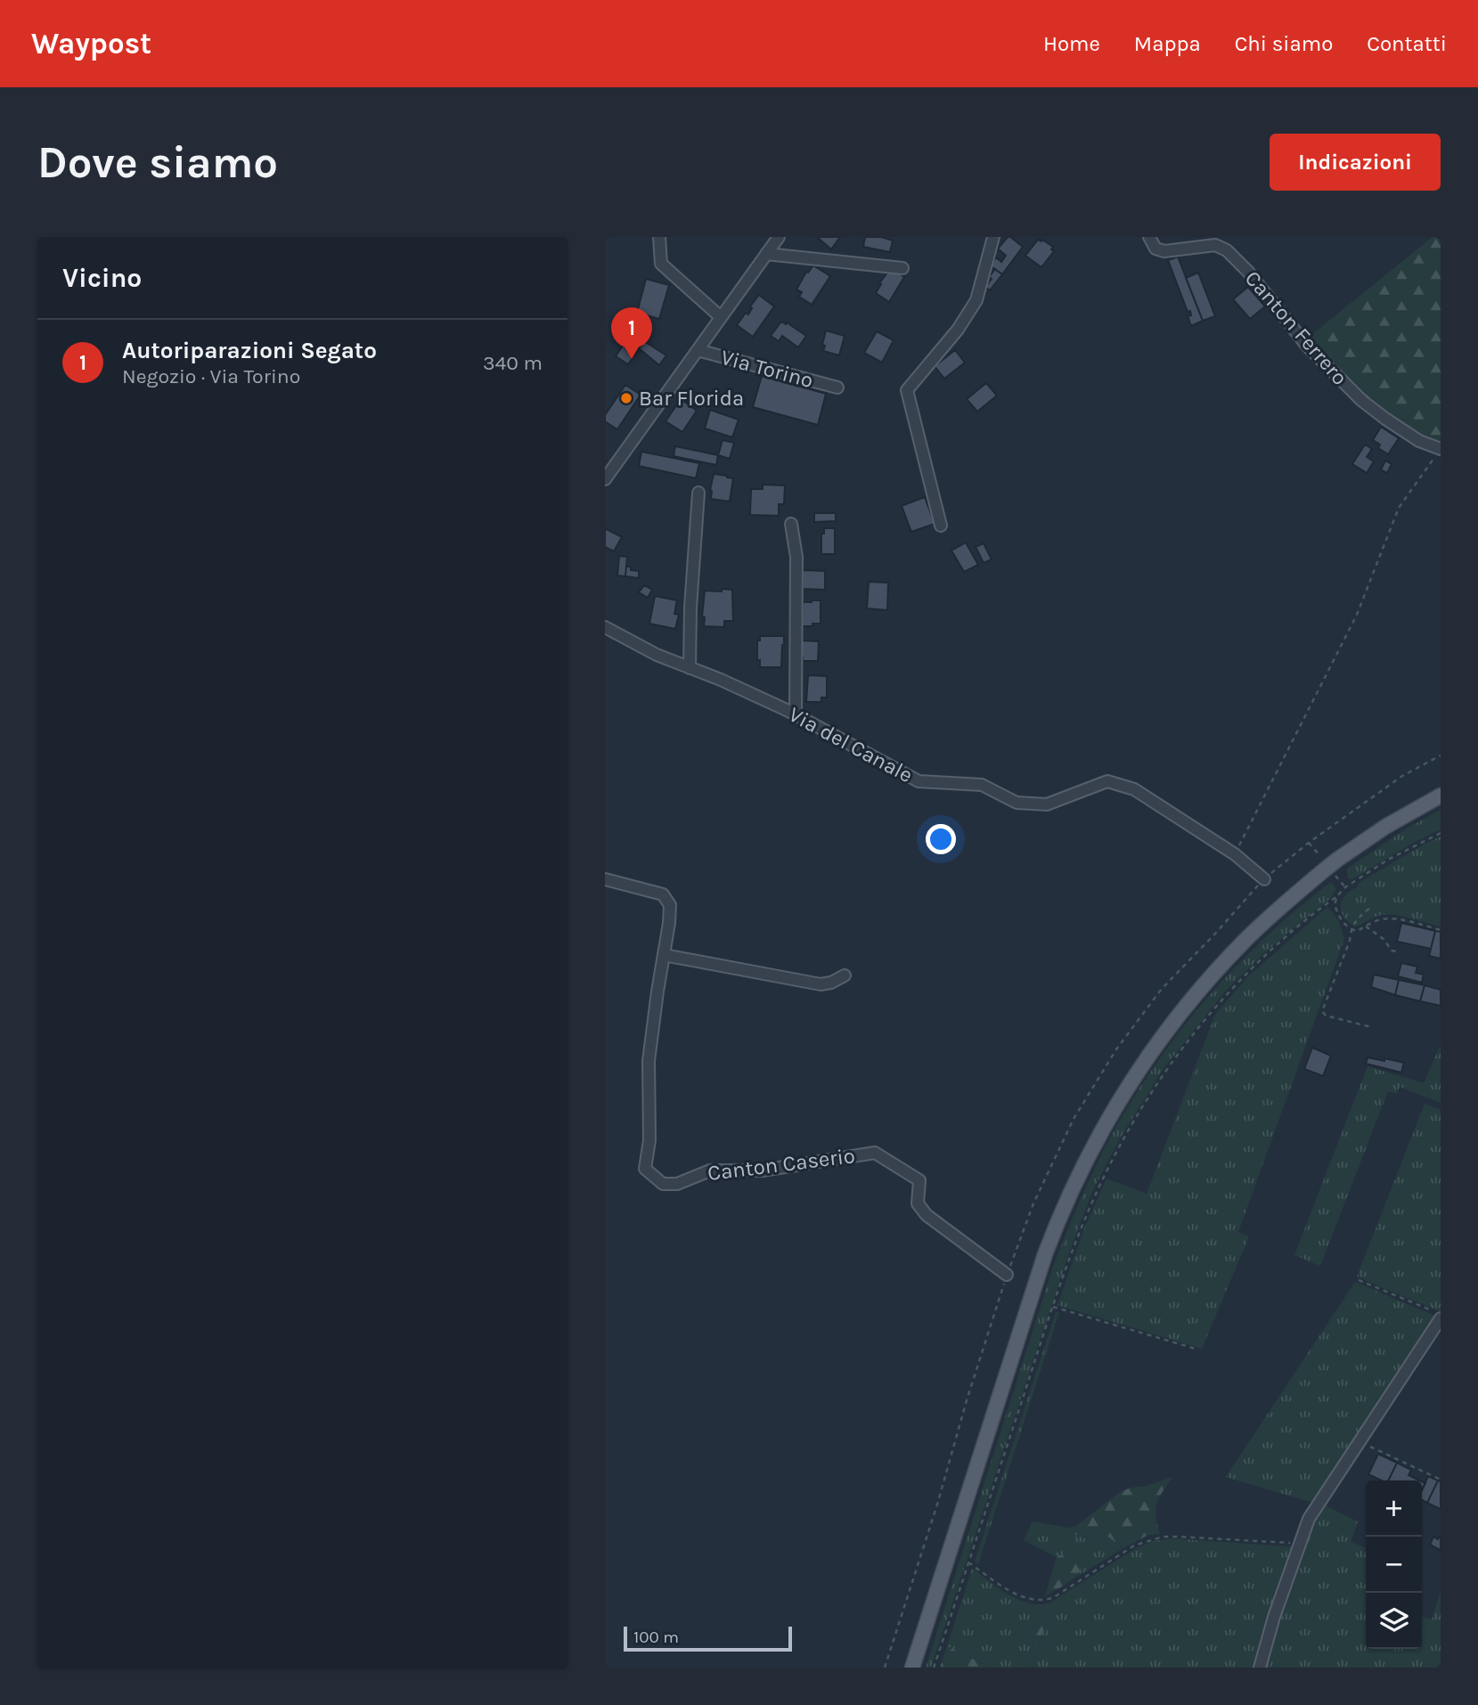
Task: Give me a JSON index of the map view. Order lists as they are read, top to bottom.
{
  "streets": {
    "street": [
      "Canton Ferrero",
      "Via Torino",
      "Via del Canale",
      "Canton Caserio"
    ]
  },
  "places": ["Bar Florida"],
  "scale_bar": "100 m",
  "page": {
    "header": "Waypost",
    "nav": [
      "Home",
      "Mappa",
      "Chi siamo",
      "Contatti"
    ],
    "buttons": "Indicazioni",
    "title": "Dove siamo",
    "heading": "Vicino",
    "pins": "1",
    "list": [
      {
        "mark": "1",
        "name": "Autoriparazioni Segato",
        "note": "Negozio · Via Torino",
        "value": "340 m"
      }
    ],
    "map_buttons": ["+", "−"],
    "scale": "100 m"
  }
}
